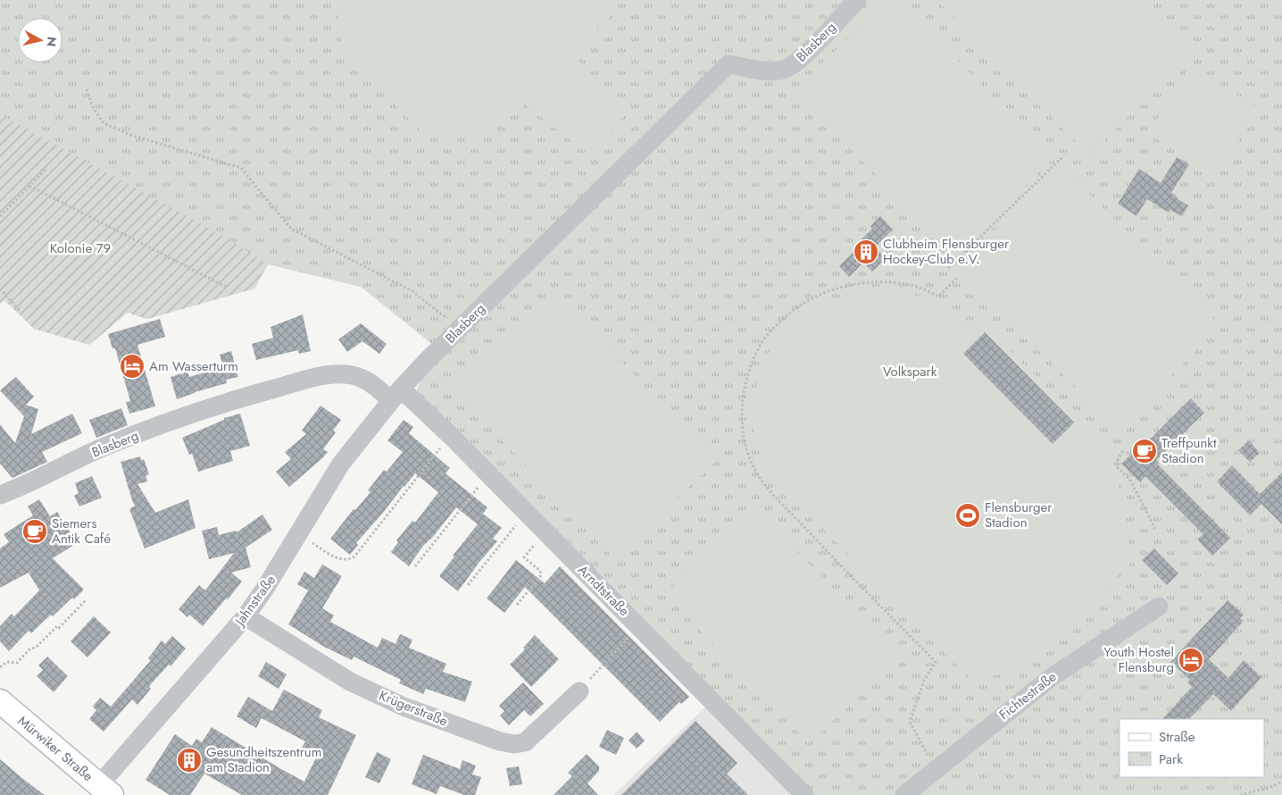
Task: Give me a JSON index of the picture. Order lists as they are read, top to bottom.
{
  "streets": {
    "main road": ["Mürwiker Straße"],
    "street": [
      "Blasberg",
      "Arndtstraße",
      "Jahnstraße",
      "Fichtestraße",
      "Krügerstraße"
    ]
  },
  "crossings": [
    ["Blasberg", "Arndtstraße"],
    ["Blasberg", "Jahnstraße"],
    ["Arndtstraße", "Jahnstraße"],
    ["Jahnstraße", "Krügerstraße"],
    ["Jahnstraße", "Mürwiker Straße"]
  ],
  "parks": ["Kolonie 79", "Volkspark"],
  "places": {
    "building": ["Clubheim Flensburger Hockey-Club e.V.", "Gesundheitszentrum am Stadion"],
    "hotel": ["Am Wasserturm", "Youth Hostel Flensburg"],
    "cafe": ["Treffpunkt Stadion", "Siemers Antik Café"],
    "sports": ["Flensburger Stadion"]
  },
  "legend": ["Straße", "Park"],
  "north": "right"
}
